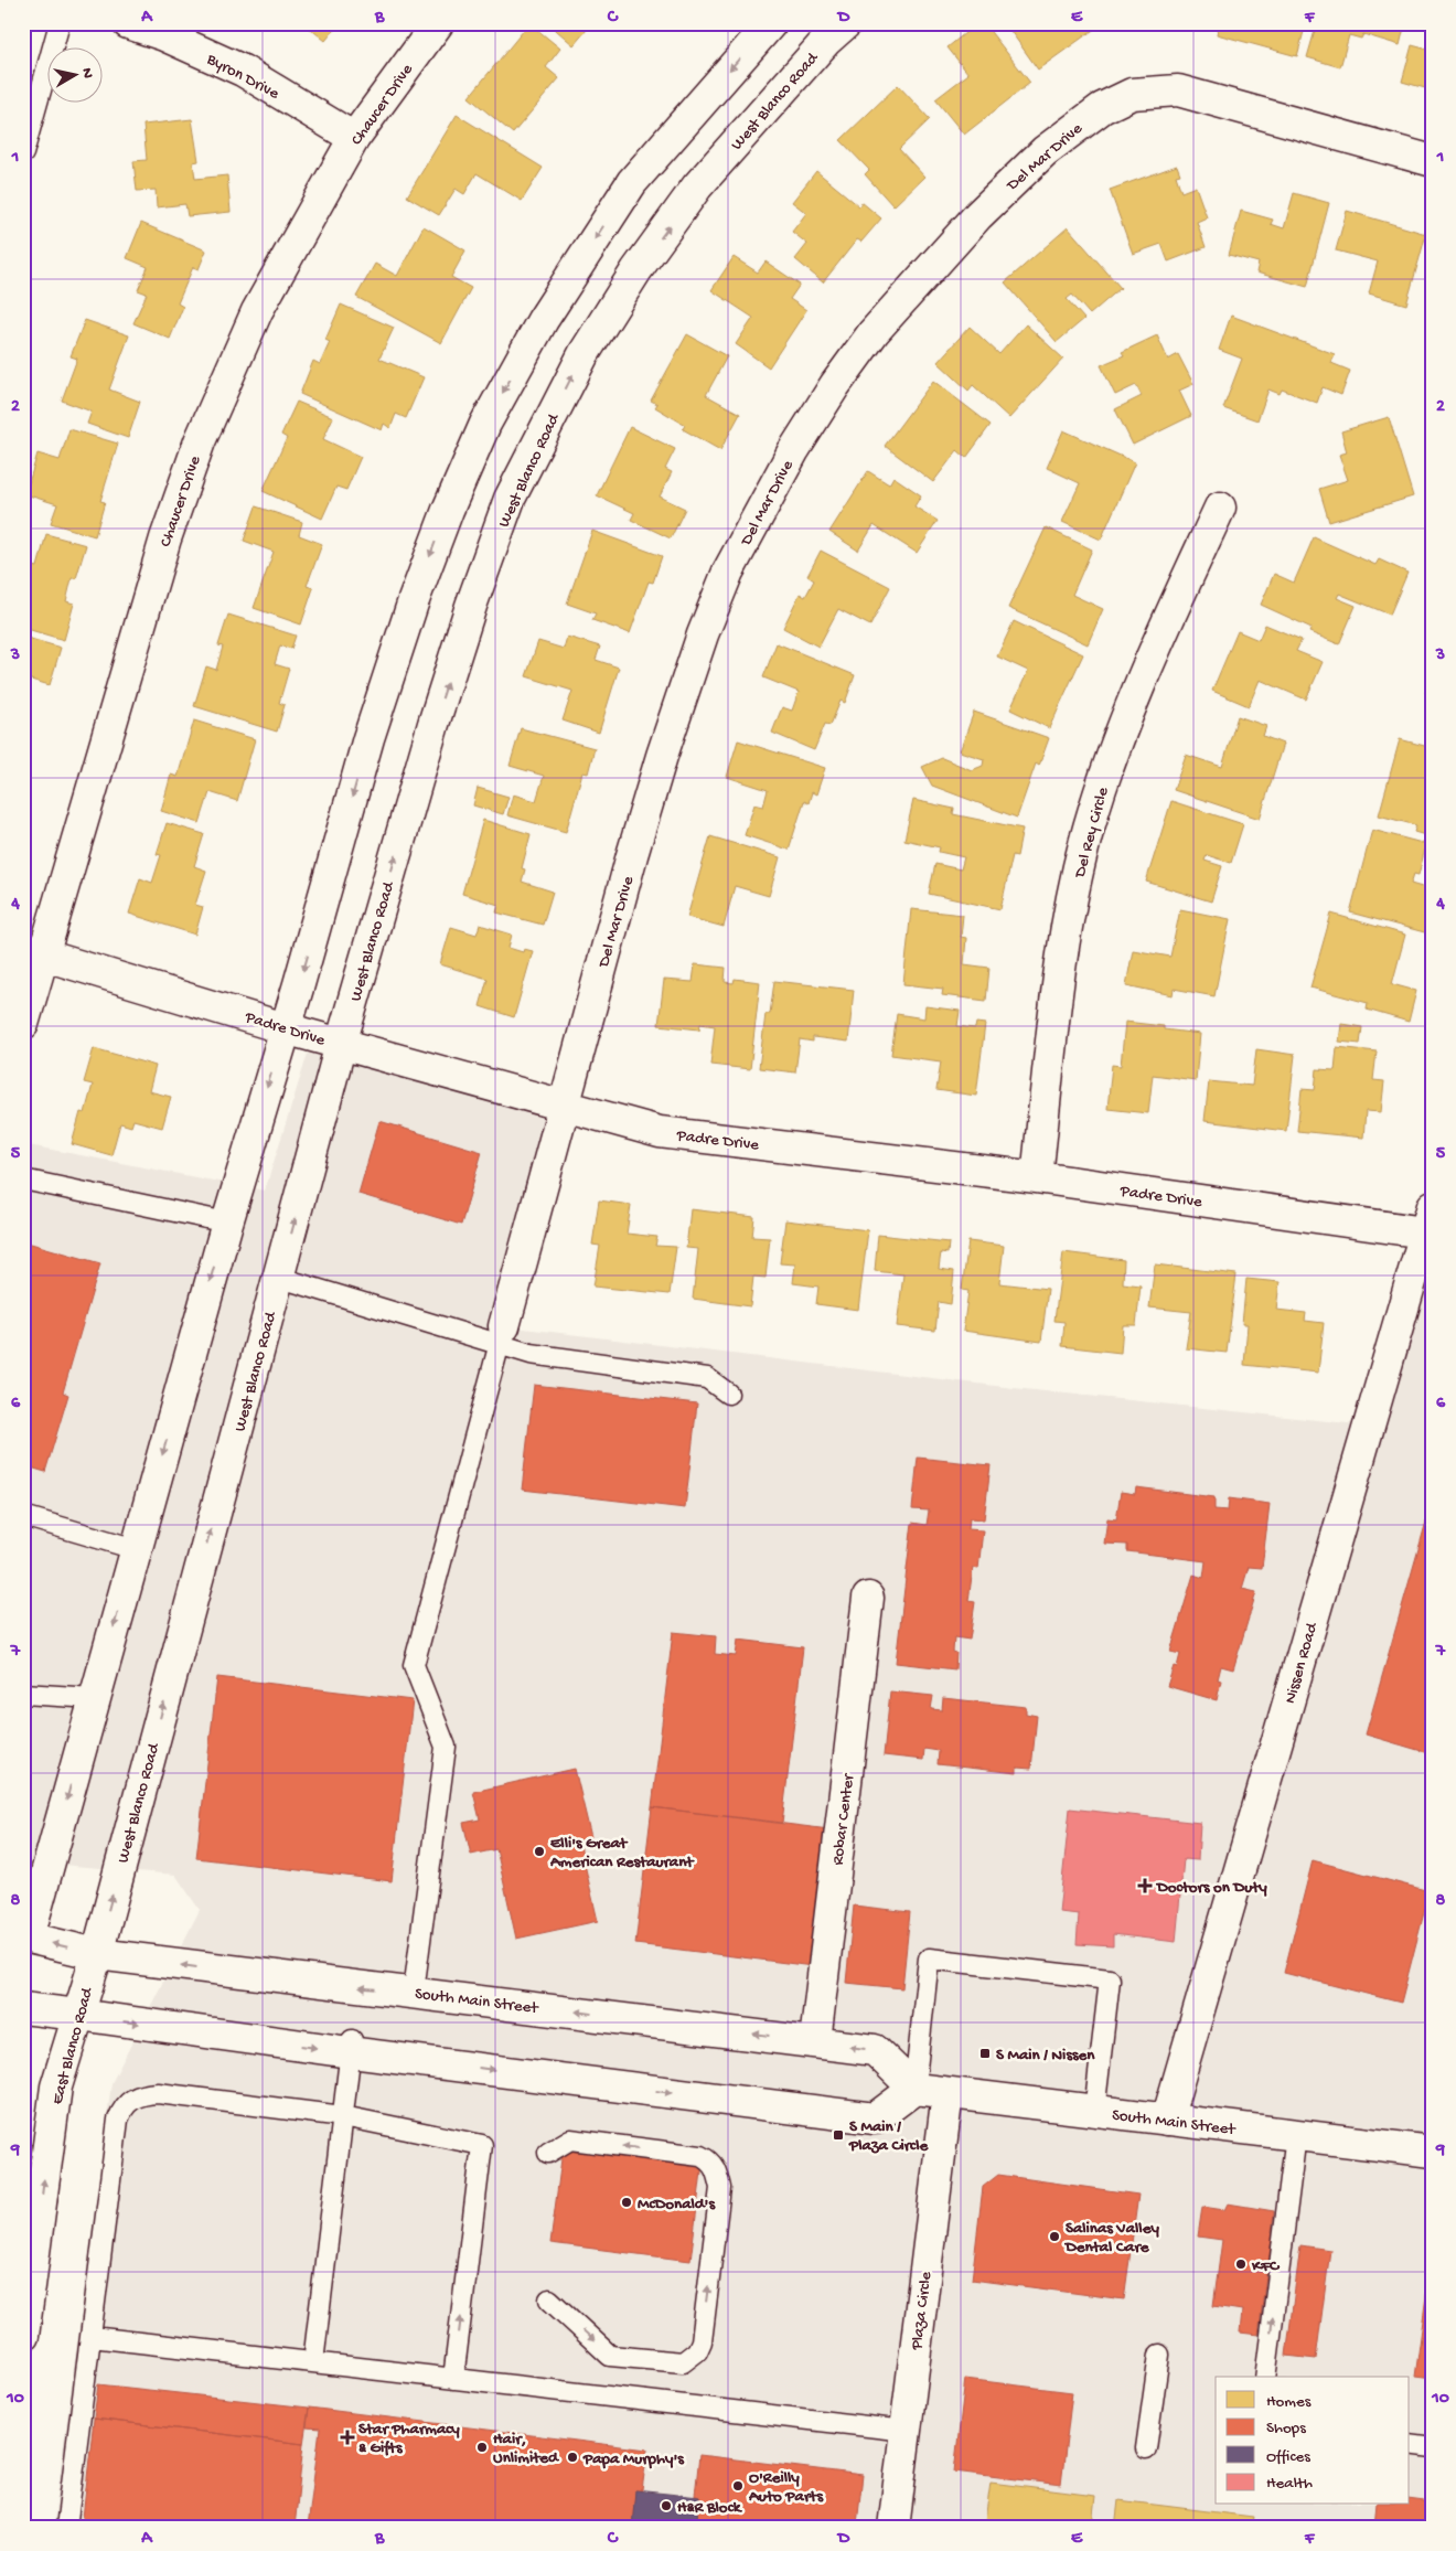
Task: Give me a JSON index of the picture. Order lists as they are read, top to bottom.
{
  "streets": {
    "main road": [
      "Byron Drive",
      "West Blanco Road",
      "Chaucer Drive",
      "Del Mar Drive",
      "Del Rey Circle",
      "Padre Drive",
      "Nissen Road",
      "Robar Center",
      "South Main Street",
      "East Blanco Road",
      "Plaza Circle"
    ]
  },
  "crossings": [
    ["Byron Drive", "Chaucer Drive"],
    ["West Blanco Road", "Padre Drive"],
    ["West Blanco Road", "South Main Street"],
    ["West Blanco Road", "East Blanco Road"],
    ["Chaucer Drive", "Padre Drive"],
    ["Del Mar Drive", "Padre Drive"],
    ["Del Rey Circle", "Padre Drive"],
    ["Padre Drive", "Nissen Road"],
    ["Nissen Road", "South Main Street"],
    ["Robar Center", "South Main Street"],
    ["South Main Street", "East Blanco Road"],
    ["South Main Street", "Plaza Circle"]
  ],
  "one_way": ["East Blanco Road"],
  "places": {
    "other": [
      "Elli's Great American Restaurant",
      "McDonald's",
      "Salinas Valley Dental Care",
      "KFC",
      "Hair, Unlimited",
      "Papa Murphy's",
      "O'Reilly Auto Parts",
      "H&R Block"
    ],
    "health": ["Doctors on Duty", "Star Pharmacy & Gifts"],
    "transit": ["S Main / Nissen", "S Main / Plaza Circle"]
  },
  "legend": [
    "Homes",
    "Shops",
    "Offices",
    "Health"
  ],
  "north": "right",
  "grid": {
    "columns": [
      "A",
      "B",
      "C",
      "D",
      "E",
      "F"
    ],
    "rows": [
      "1",
      "2",
      "3",
      "4",
      "5",
      "6",
      "7",
      "8",
      "9",
      "10"
    ]
  }
}
